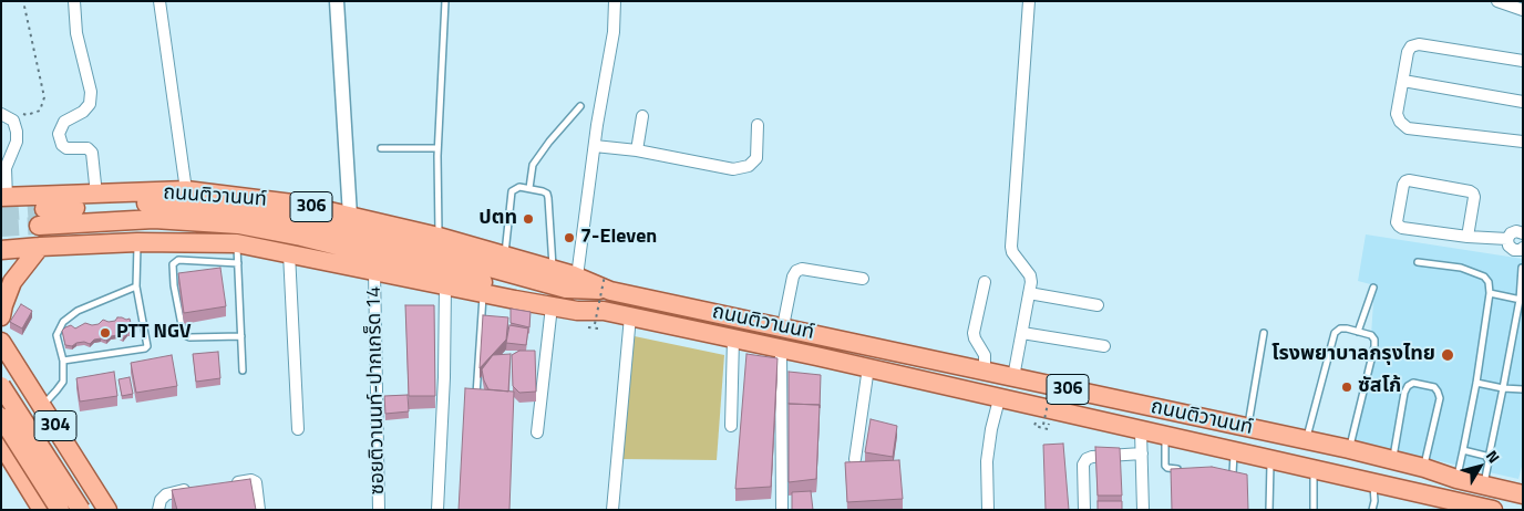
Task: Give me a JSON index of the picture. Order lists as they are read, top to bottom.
{
  "streets": {
    "main road": ["ถนนติวานนท์", "306", "304"],
    "street": ["ซอยติวานนท์-ปากเกร็ด 14"]
  },
  "crossings": [
    ["ถนนติวานนท์", "306"],
    ["ถนนติวานนท์", "ซอยติวานนท์-ปากเกร็ด 14"]
  ],
  "places": [
    "ปตท",
    "7-Eleven",
    "PTT NGV",
    "โรงพยาบาลกรุงไทย",
    "ซัสโก้"
  ],
  "north": "top right"
}
